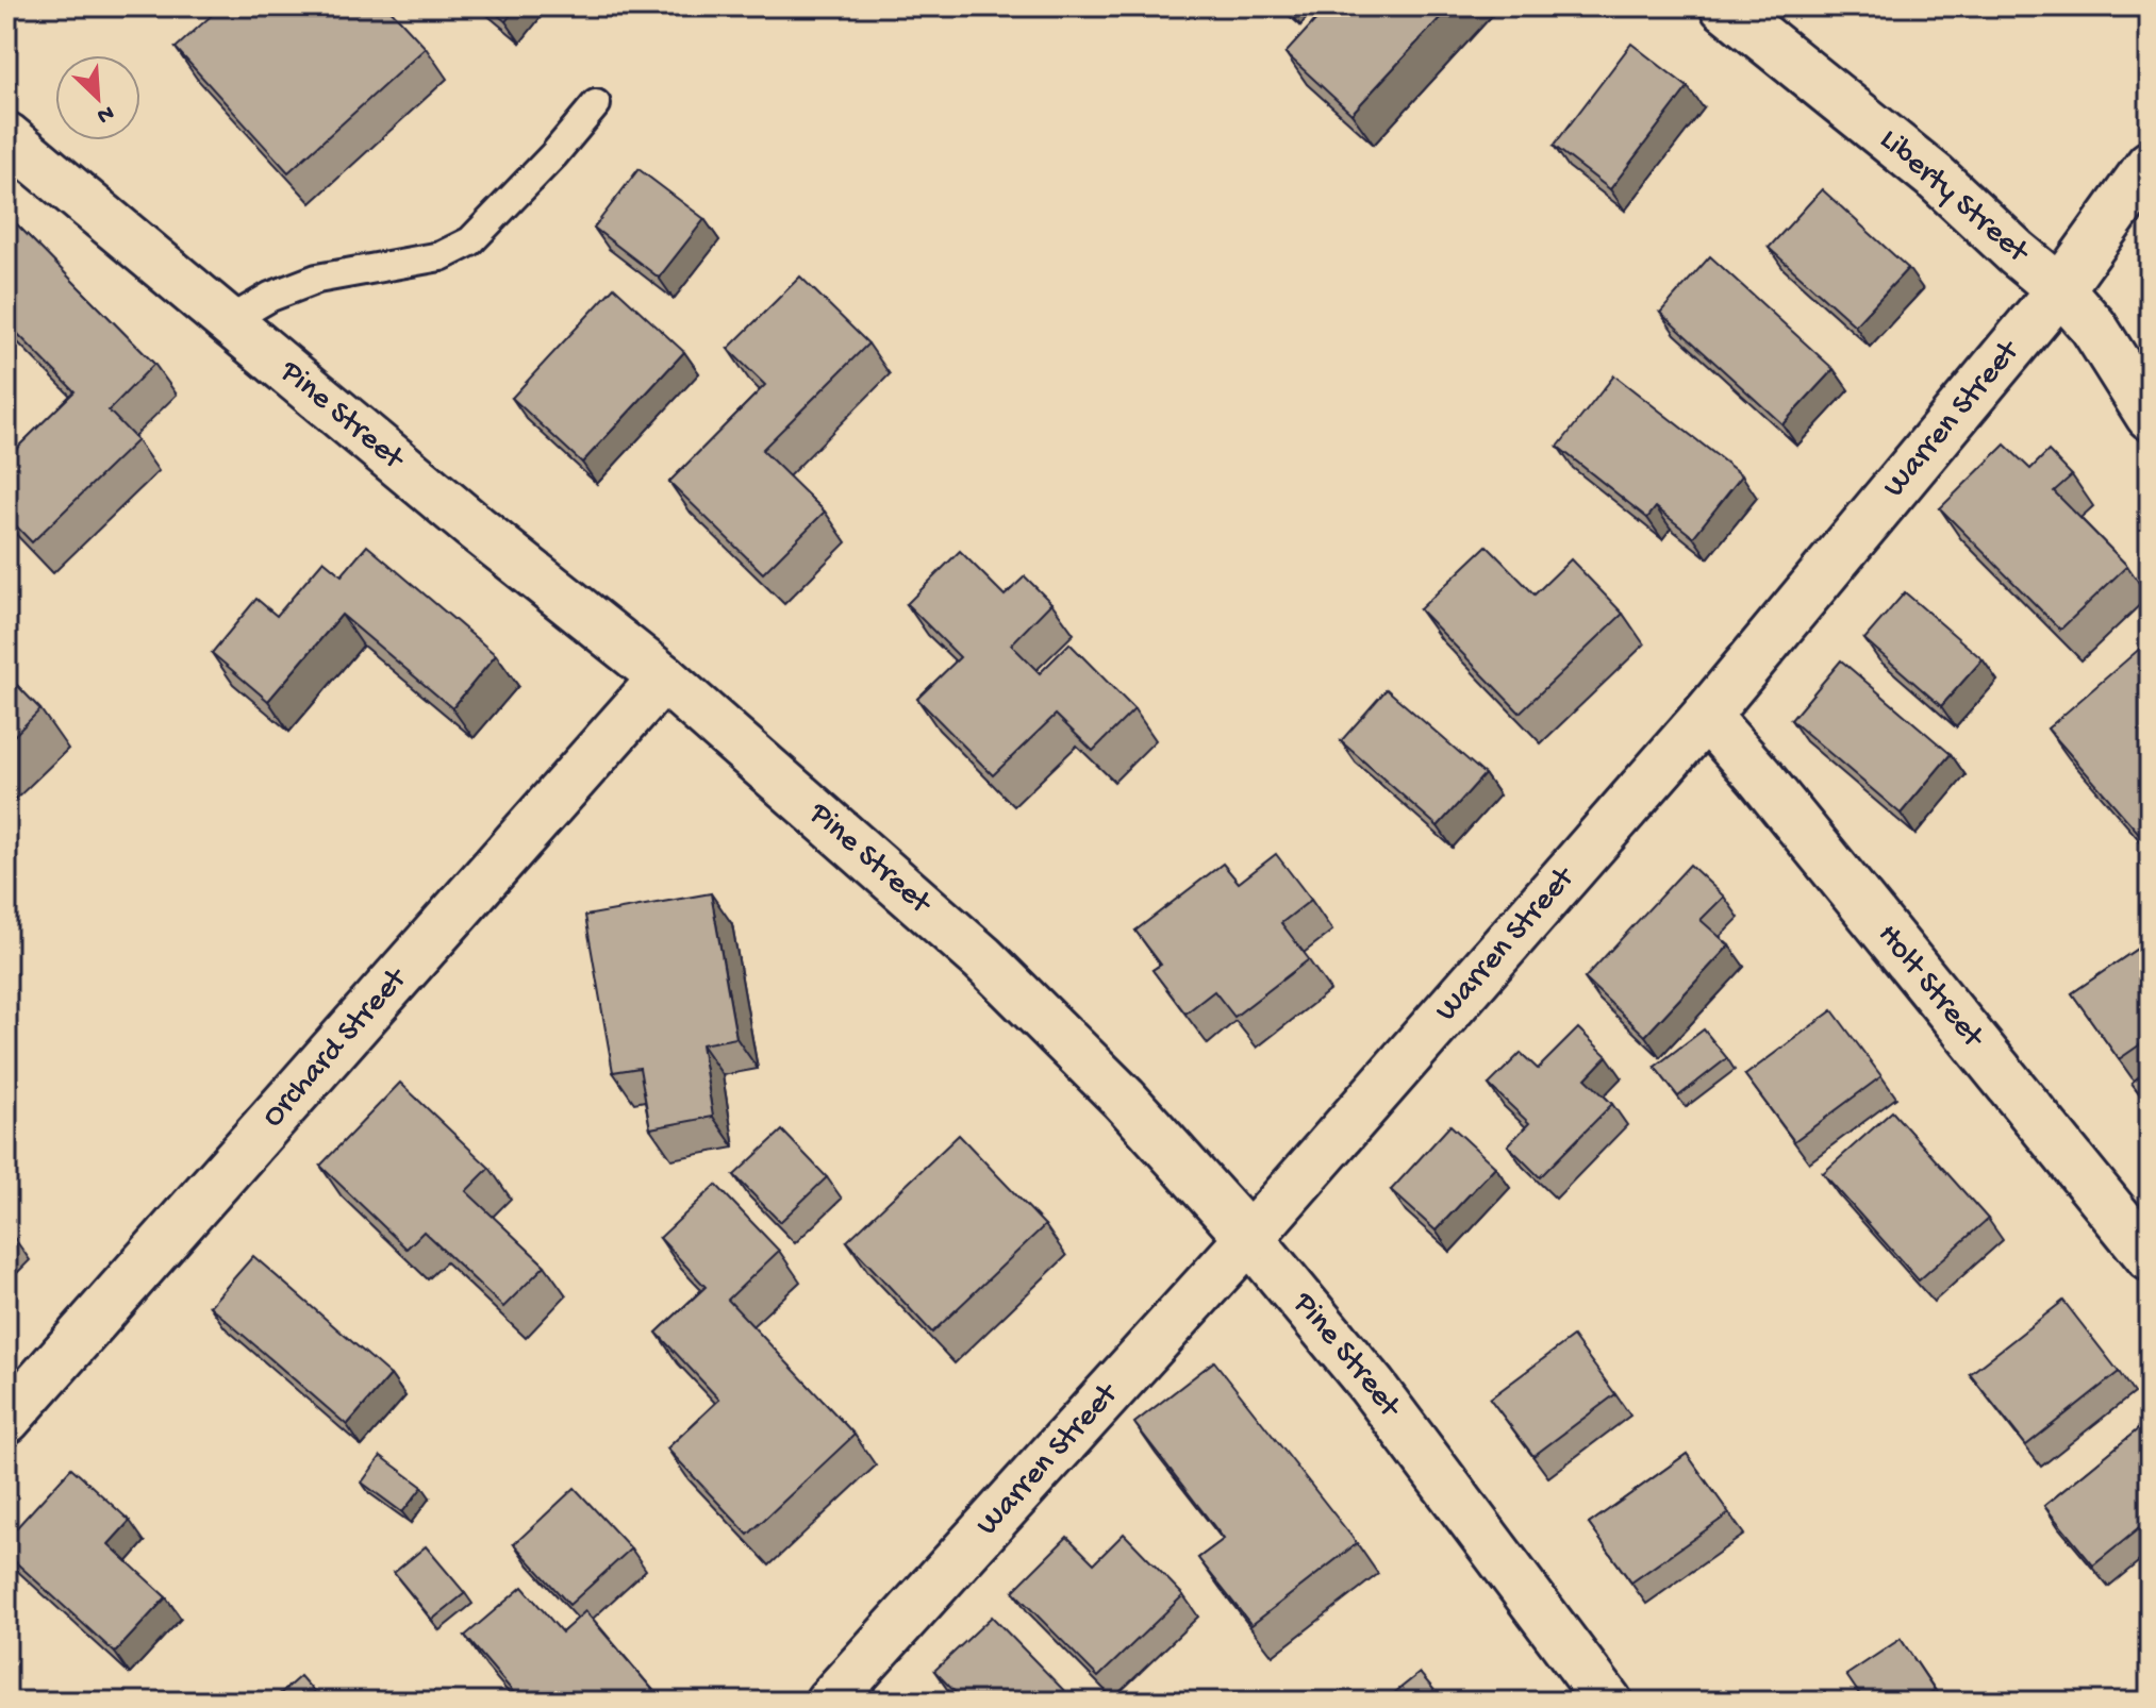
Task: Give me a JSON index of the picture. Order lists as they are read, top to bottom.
{
  "streets": {
    "street": [
      "Liberty Street",
      "Pine Street",
      "Warren Street",
      "Holt Street",
      "Orchard Street"
    ]
  },
  "crossings": [
    ["Liberty Street", "Warren Street"],
    ["Pine Street", "Warren Street"],
    ["Pine Street", "Orchard Street"],
    ["Warren Street", "Holt Street"]
  ],
  "north": "bottom right"
}
